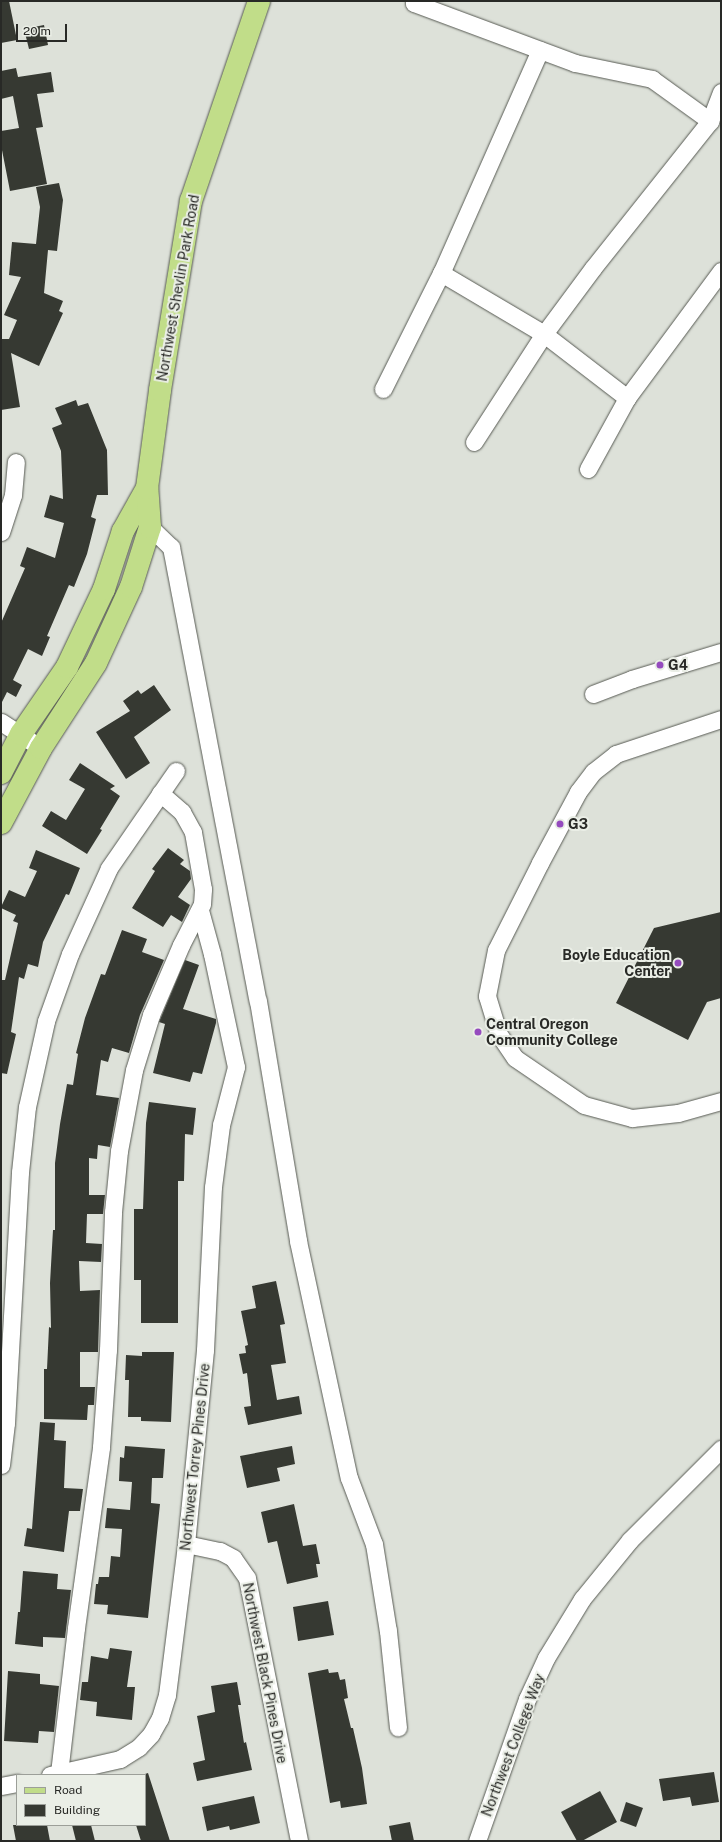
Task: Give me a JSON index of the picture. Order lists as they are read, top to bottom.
{
  "streets": {
    "main road": ["Northwest Shevlin Park Road"],
    "street": ["Northwest Torrey Pines Drive", "Northwest Black Pines Drive", "Northwest College Way"]
  },
  "crossings": [
    ["Northwest Torrey Pines Drive", "Northwest Black Pines Drive"]
  ],
  "places": [
    "G4",
    "G3",
    "Boyle Education Center",
    "Central Oregon Community College"
  ],
  "legend": ["Road", "Building"],
  "scale_bar": "20 m"
}
